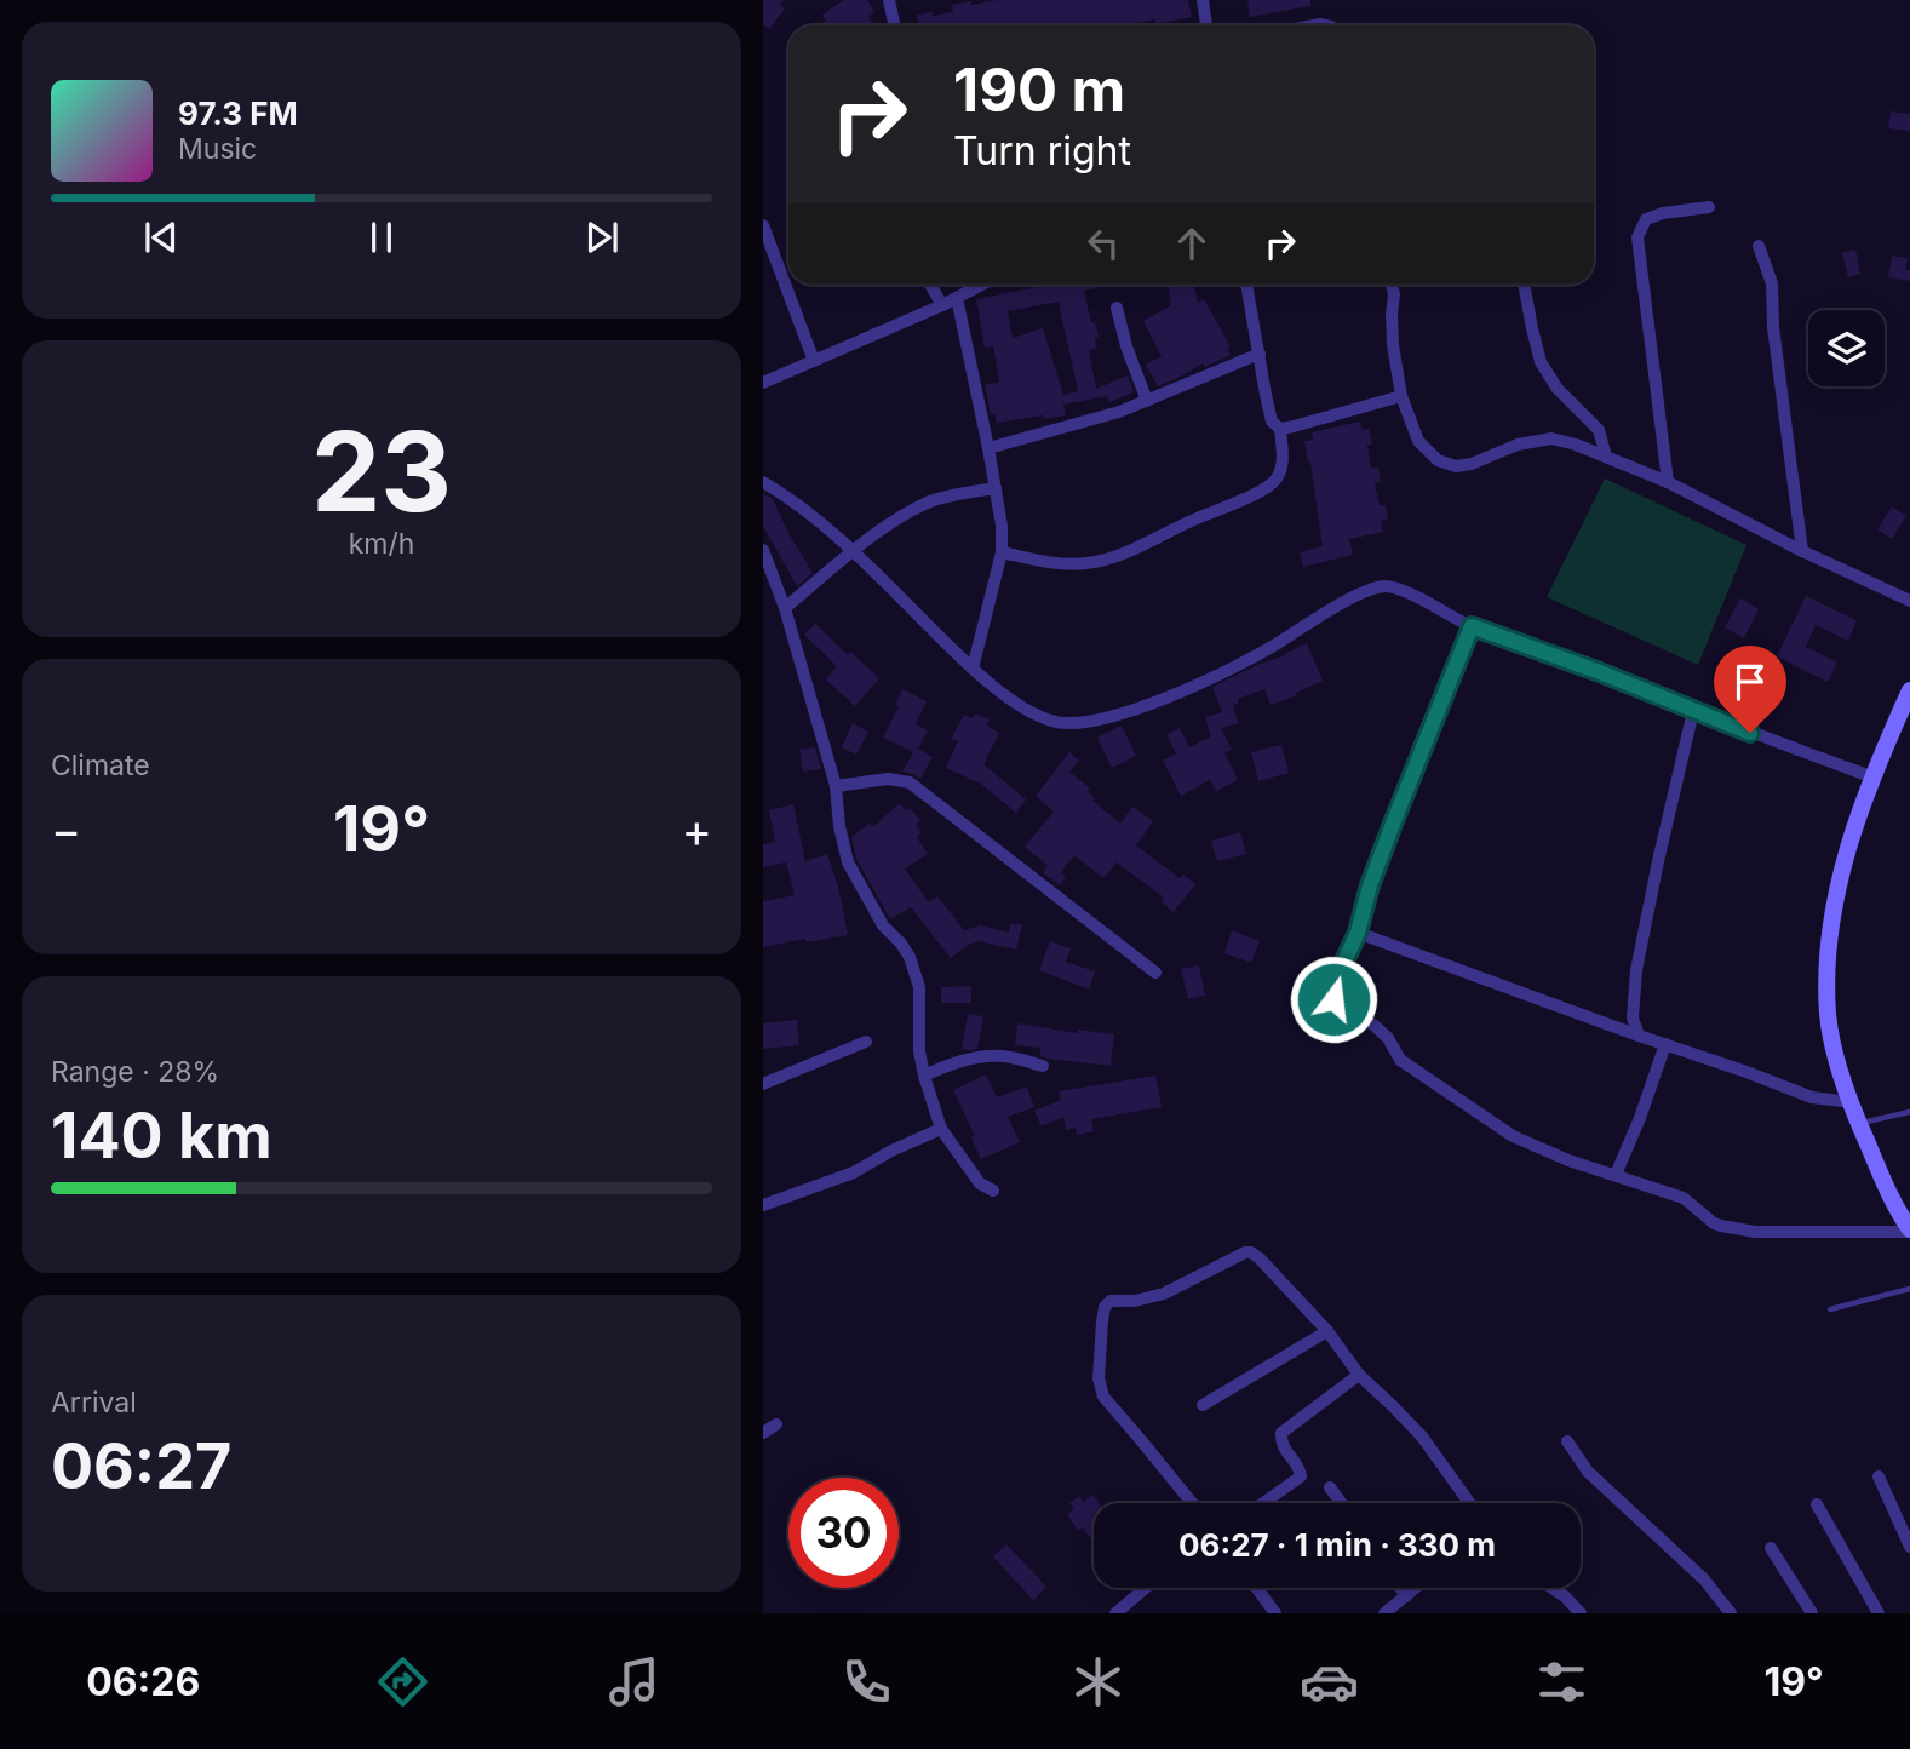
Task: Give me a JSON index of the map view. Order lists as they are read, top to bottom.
{
  "page": {
    "turn": ["190 m", "Turn right"],
    "song": ["97.3 FM", "Music"],
    "tile": [
      ["23", "km/h"],
      "Climate",
      ["Range · 28%", "140 km"],
      ["Arrival", "06:27"]
    ],
    "heat": ["−", "19°", "+"],
    "limit": "30",
    "trip": "06:27 · 1 min · 330 m",
    "tabs": ["06:26", "19°"]
  }
}
